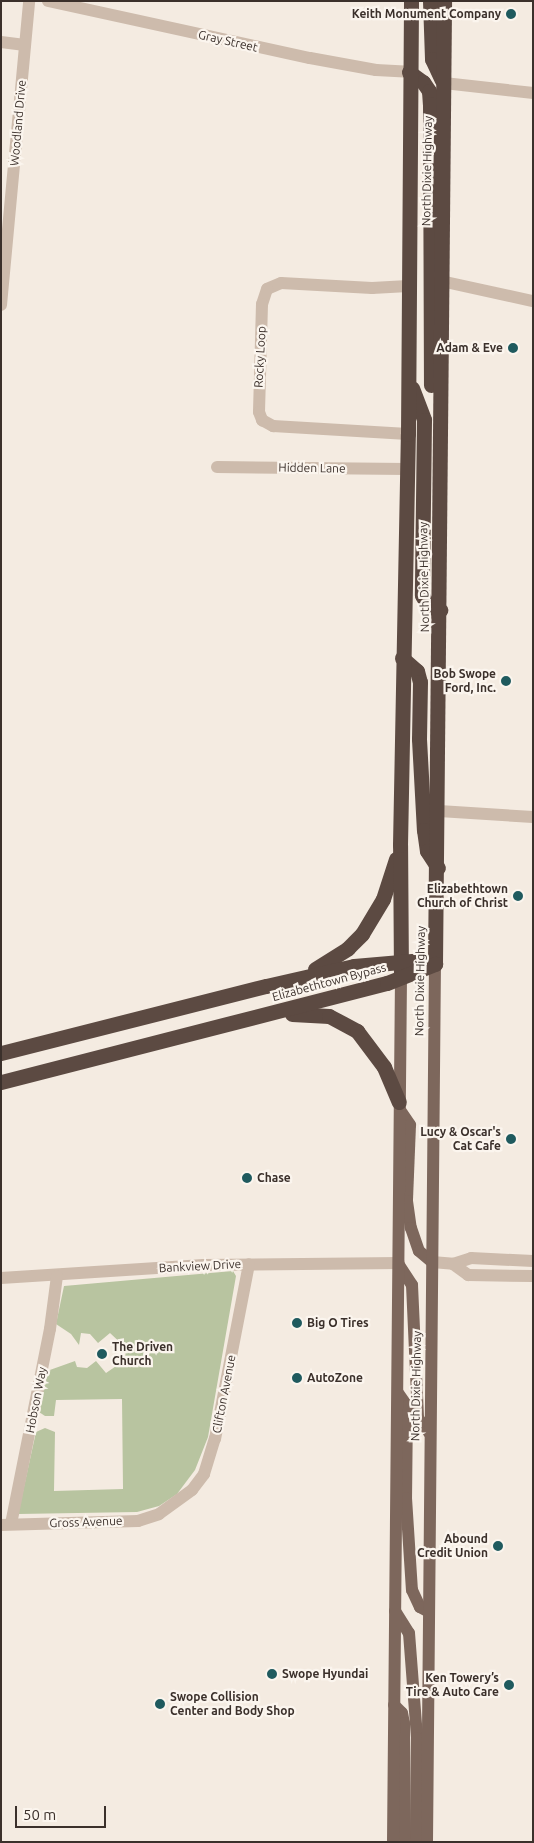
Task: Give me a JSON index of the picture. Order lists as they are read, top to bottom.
{
  "streets": {
    "highway": ["North Dixie Highway", "Elizabethtown Bypass"],
    "street": [
      "Gray Street",
      "Woodland Drive",
      "Rocky Loop",
      "Hidden Lane",
      "Bankview Drive",
      "Clifton Avenue",
      "Hobson Way",
      "Gross Avenue"
    ]
  },
  "crossings": [
    ["Gray Street", "North Dixie Highway"],
    ["North Dixie Highway", "Rocky Loop"],
    ["North Dixie Highway", "Hidden Lane"],
    ["North Dixie Highway", "Elizabethtown Bypass"],
    ["North Dixie Highway", "Bankview Drive"],
    ["Bankview Drive", "Clifton Avenue"],
    ["Bankview Drive", "Hobson Way"],
    ["Clifton Avenue", "Gross Avenue"],
    ["Hobson Way", "Gross Avenue"]
  ],
  "places": [
    "Keith Monument Company",
    "Adam & Eve",
    "Bob Swope Ford, Inc.",
    "Elizabethtown Church of Christ",
    "Lucy & Oscar's Cat Cafe",
    "Chase",
    "Big O Tires",
    "The Driven Church",
    "AutoZone",
    "Abound Credit Union",
    "Swope Hyundai",
    "Ken Towery’s Tire & Auto Care",
    "Swope Collision Center and Body Shop"
  ],
  "scale_bar": "50 m"
}
